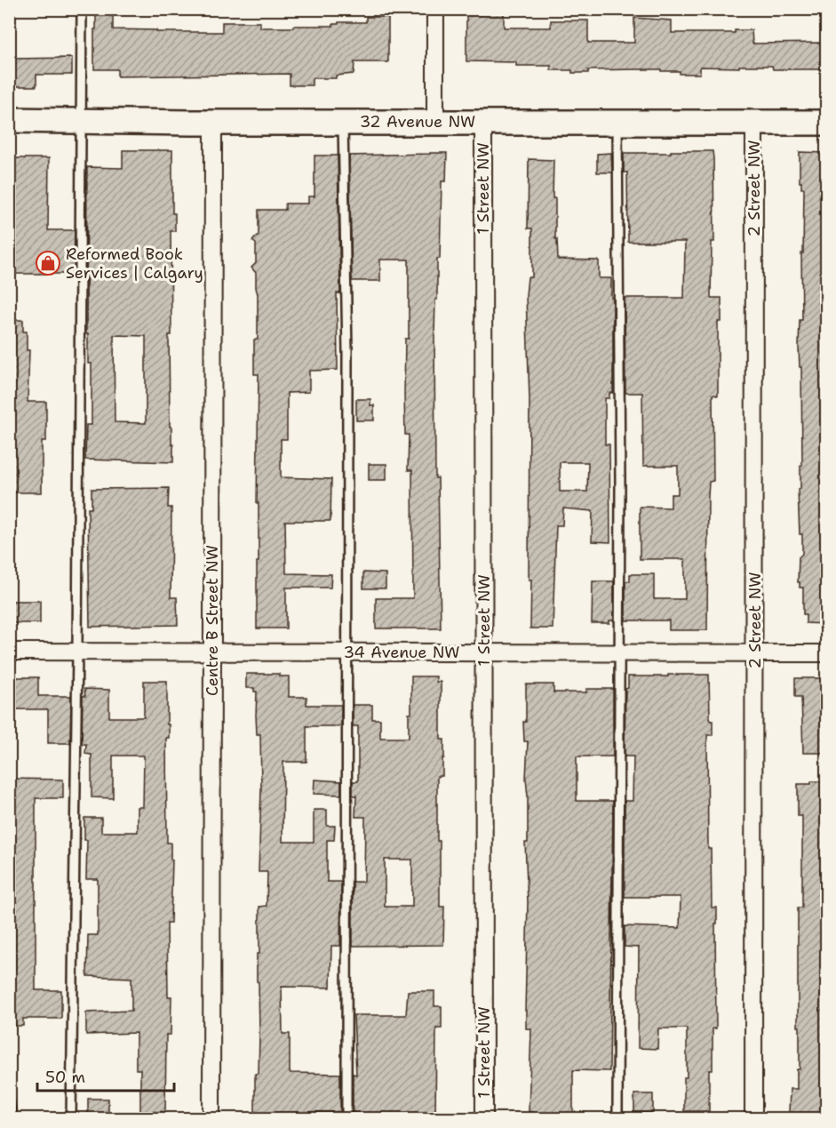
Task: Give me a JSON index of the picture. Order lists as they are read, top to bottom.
{
  "streets": {
    "street": [
      "32 Avenue NW",
      "1 Street NW",
      "2 Street NW",
      "Centre B Street NW",
      "34 Avenue NW"
    ]
  },
  "crossings": [
    ["32 Avenue NW", "1 Street NW"],
    ["32 Avenue NW", "2 Street NW"],
    ["32 Avenue NW", "Centre B Street NW"],
    ["1 Street NW", "34 Avenue NW"],
    ["2 Street NW", "34 Avenue NW"],
    ["Centre B Street NW", "34 Avenue NW"]
  ],
  "places": {
    "shop": ["Reformed Book Services | Calgary"]
  },
  "scale_bar": "50 m"
}
